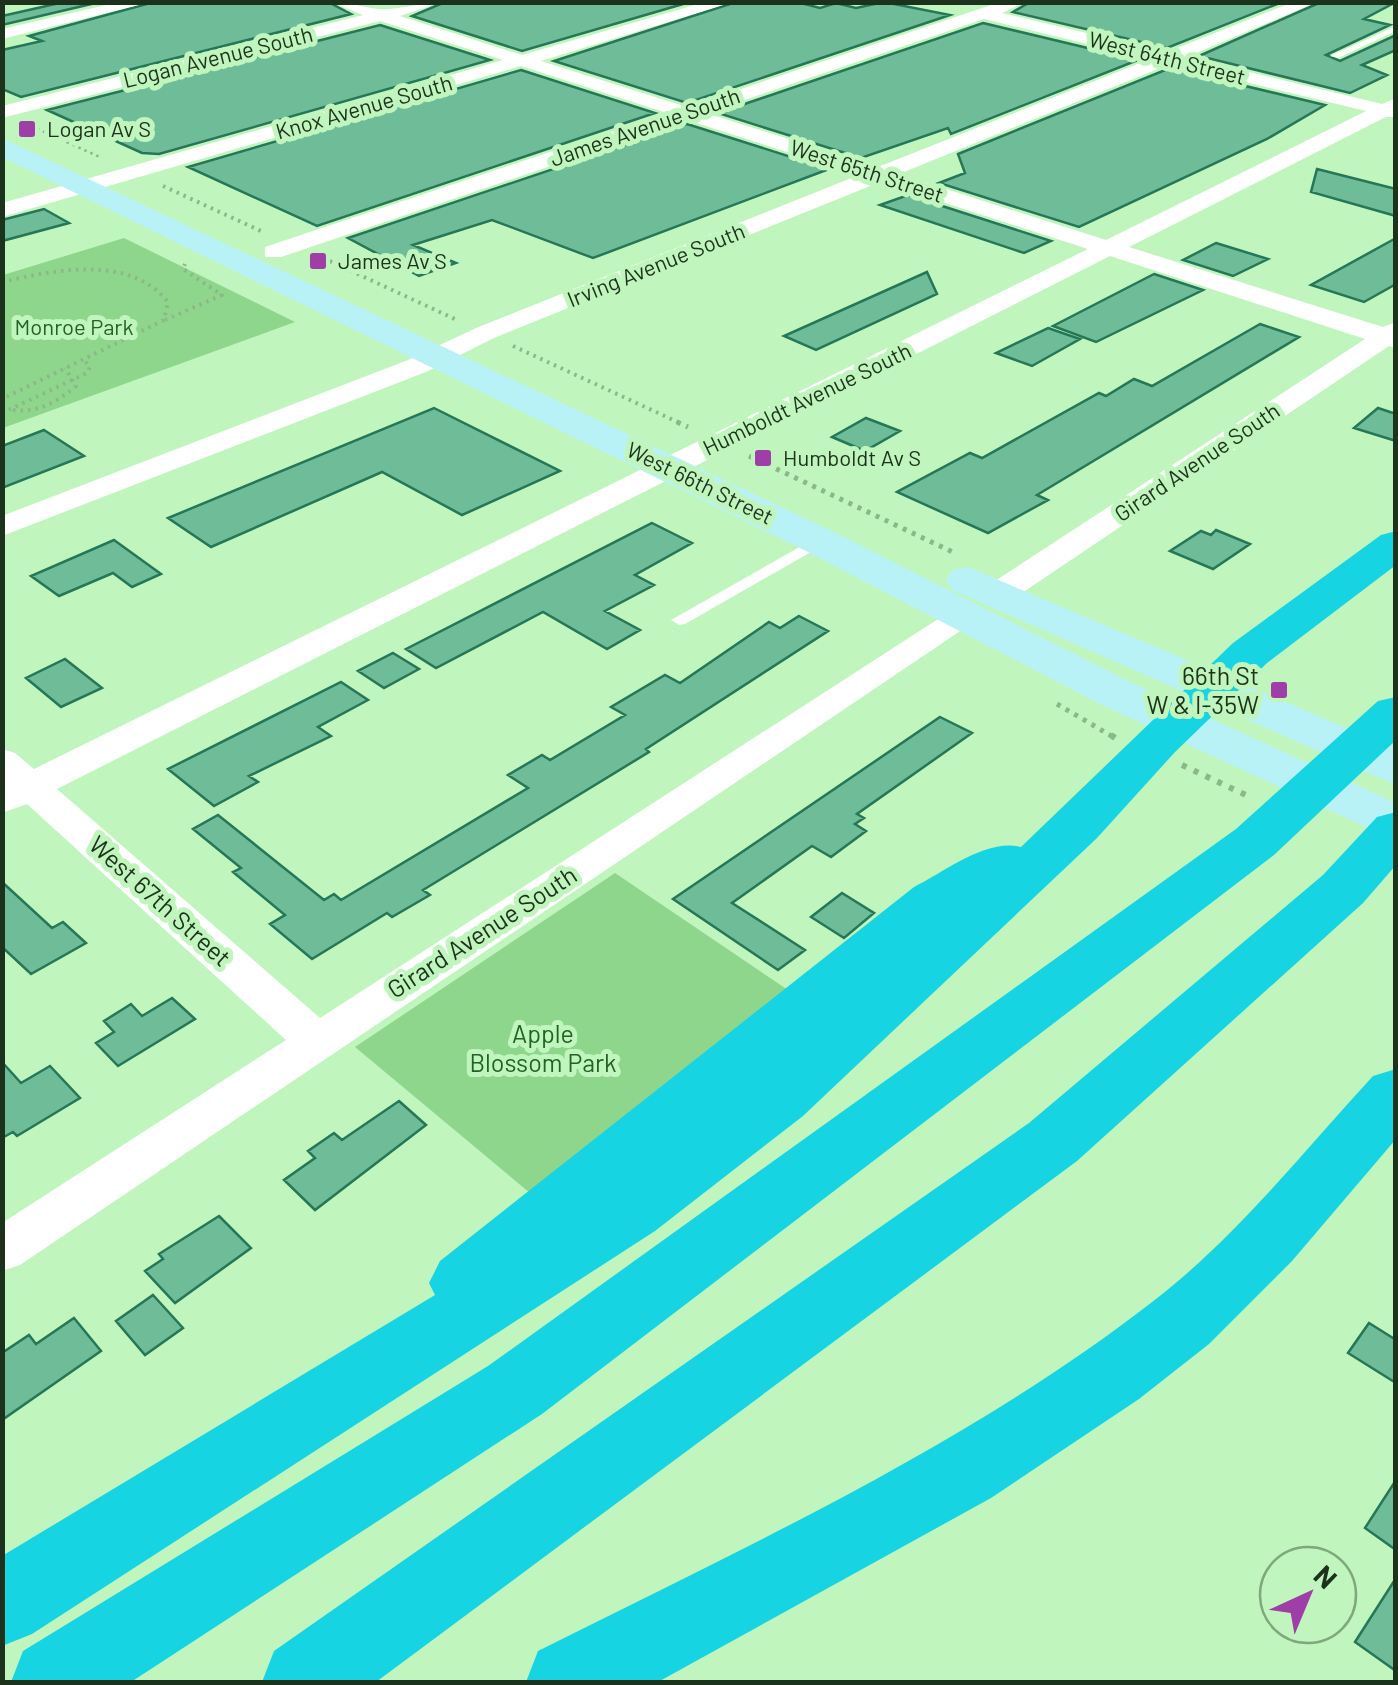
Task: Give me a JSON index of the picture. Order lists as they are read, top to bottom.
{
  "streets": {
    "main road": ["West 66th Street"],
    "street": [
      "Logan Avenue South",
      "West 64th Street",
      "Knox Avenue South",
      "James Avenue South",
      "West 65th Street",
      "Irving Avenue South",
      "Humboldt Avenue South",
      "Girard Avenue South",
      "West 67th Street"
    ]
  },
  "crossings": [
    ["Logan Avenue South", "West 65th Street"],
    ["West 64th Street", "James Avenue South"],
    ["West 64th Street", "Irving Avenue South"],
    ["West 64th Street", "Humboldt Avenue South"],
    ["Knox Avenue South", "West 65th Street"],
    ["Knox Avenue South", "West 66th Street"],
    ["James Avenue South", "West 65th Street"],
    ["James Avenue South", "West 66th Street"],
    ["West 65th Street", "Irving Avenue South"],
    ["West 65th Street", "Humboldt Avenue South"],
    ["West 65th Street", "Girard Avenue South"],
    ["Irving Avenue South", "West 66th Street"],
    ["Humboldt Avenue South", "West 66th Street"],
    ["Humboldt Avenue South", "West 67th Street"],
    ["Girard Avenue South", "West 66th Street"],
    ["Girard Avenue South", "West 67th Street"]
  ],
  "parks": ["Monroe Park", "Apple Blossom Park"],
  "places": {
    "transit": [
      "Logan Av S",
      "James Av S",
      "Humboldt Av S",
      "66th St W & I-35W"
    ]
  },
  "north": "top right"
}
